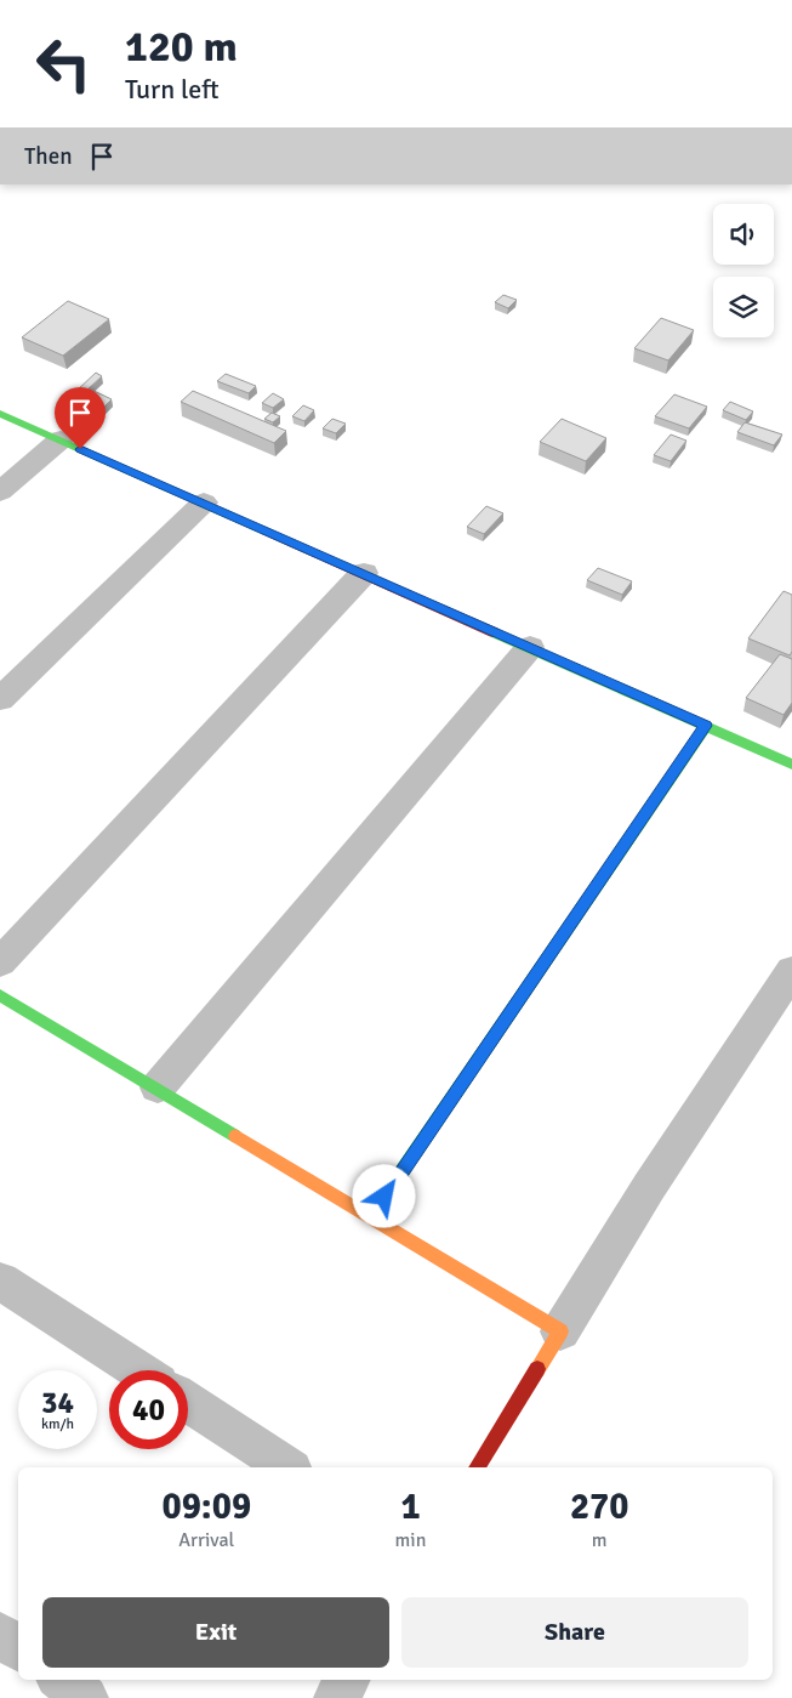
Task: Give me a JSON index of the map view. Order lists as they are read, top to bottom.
{
  "page": {
    "turn": ["120 m", "Turn left"],
    "then": "Then",
    "speed": "34 km/h",
    "limit": "40",
    "eta": [
      "09:09",
      "Arrival",
      "1",
      "min",
      "270",
      "m"
    ],
    "buttons": ["Exit", "Share"]
  }
}
